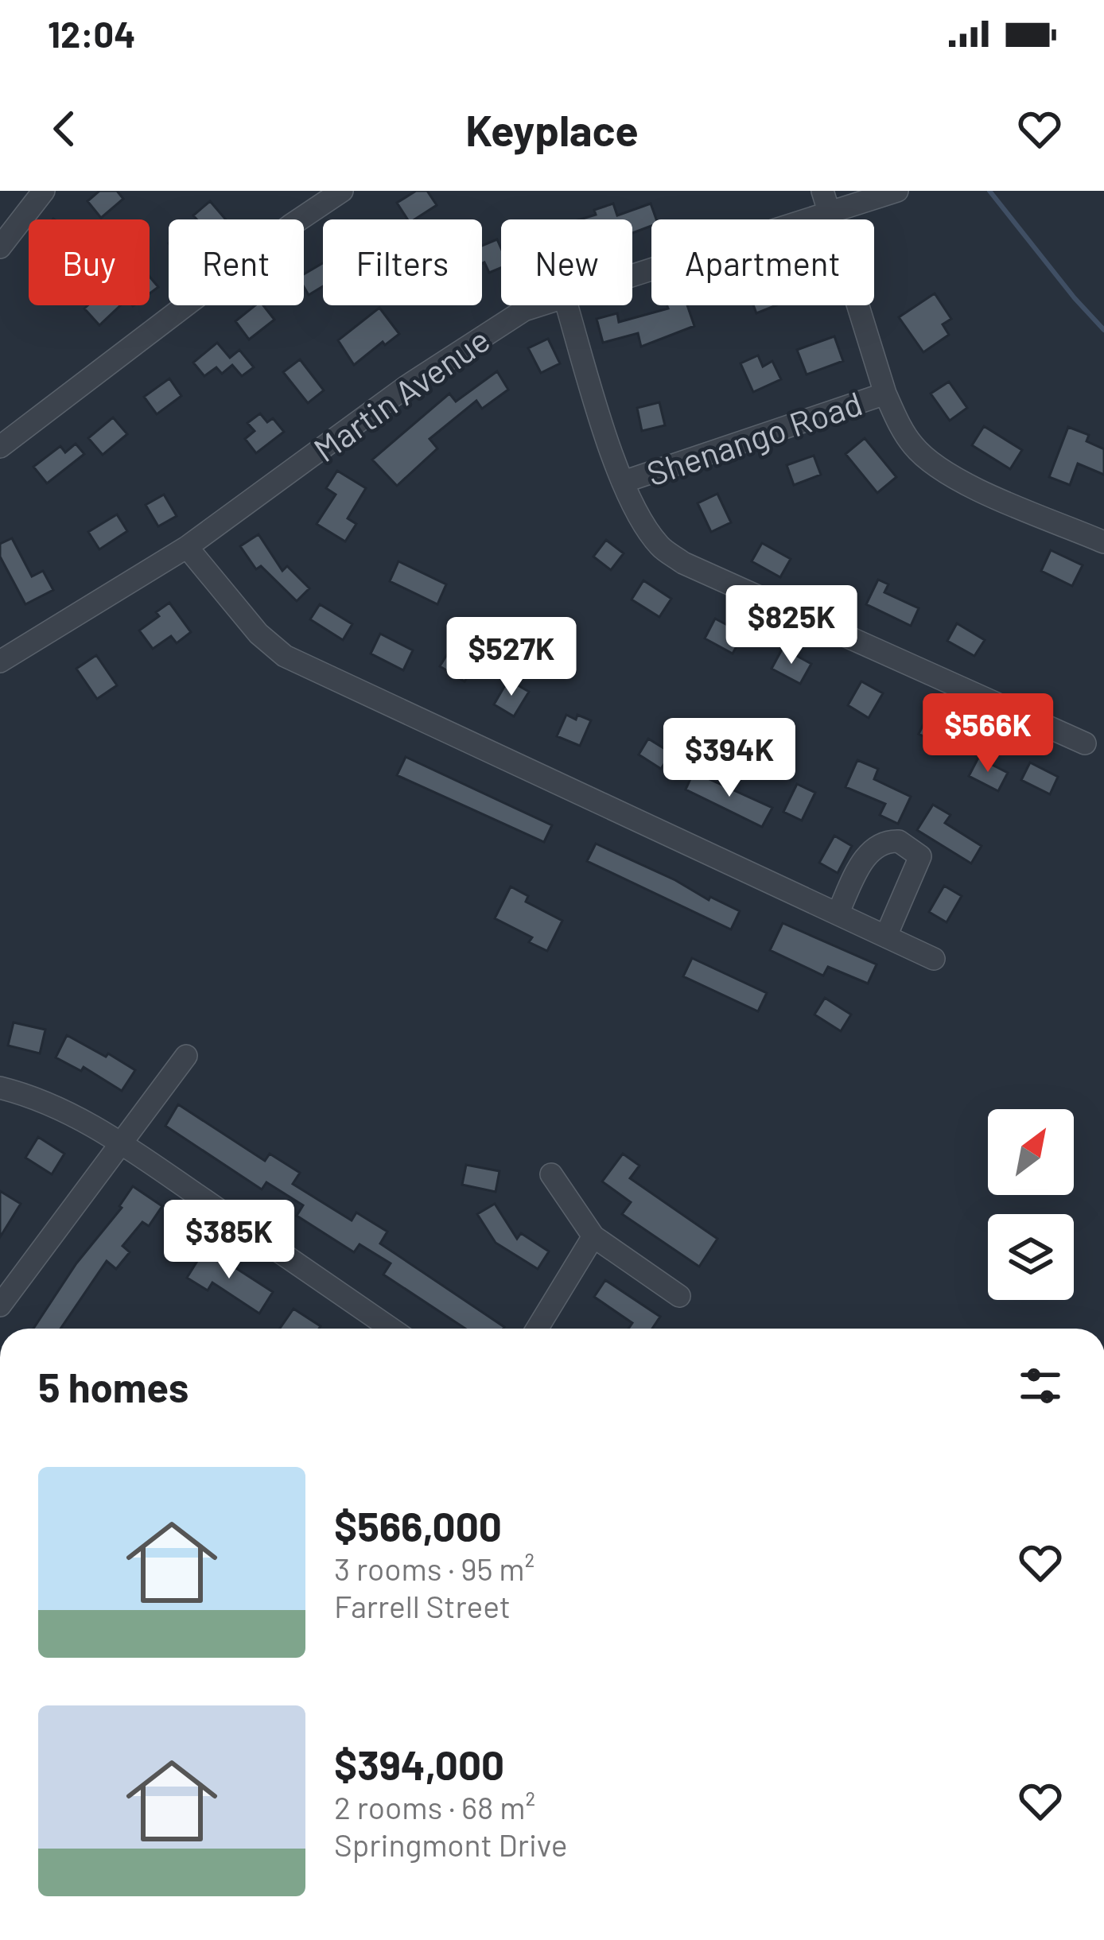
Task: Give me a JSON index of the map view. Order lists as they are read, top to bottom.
{
  "streets": {
    "street": ["Martin Avenue", "Shenango Road"]
  },
  "north": "top right",
  "page": {
    "status": "12:04",
    "header": "Keyplace",
    "chip": [
      "Buy",
      "Rent",
      "Filters",
      "New",
      "Apartment"
    ],
    "price": [
      "$825K",
      "$527K",
      "$566K",
      "$394K",
      "$385K"
    ],
    "heading": "5 homes",
    "list": [
      {
        "name": "$566,000",
        "note": "3 rooms · 95 m² · Farrell Street"
      },
      {
        "name": "$394,000",
        "note": "2 rooms · 68 m² · Springmont Drive"
      }
    ]
  }
}
